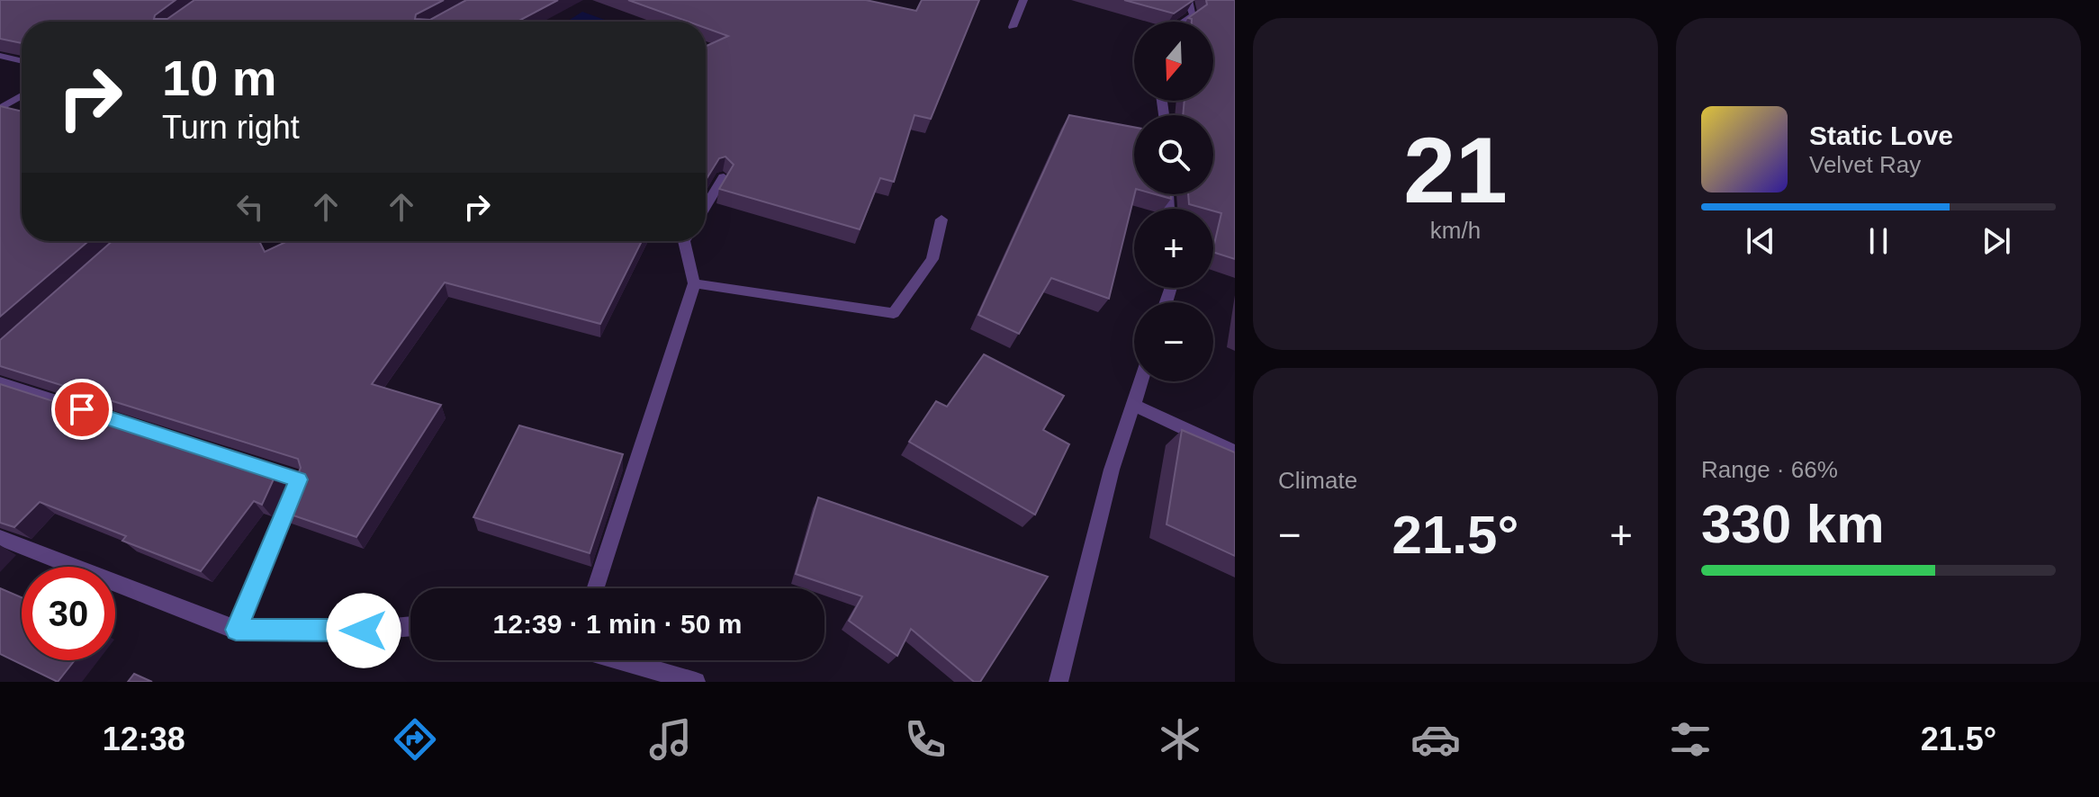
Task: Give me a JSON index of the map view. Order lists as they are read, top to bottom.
{
  "north": "bottom",
  "page": {
    "tile": [
      ["21", "km/h"],
      "Climate",
      ["Range · 66%", "330 km"]
    ],
    "map_buttons": ["+", "−"],
    "turn": ["10 m", "Turn right"],
    "song": ["Static Love", "Velvet Ray"],
    "heat": ["−", "21.5°", "+"],
    "limit": "30",
    "trip": "12:39 · 1 min · 50 m",
    "tabs": ["12:38", "21.5°"]
  }
}
